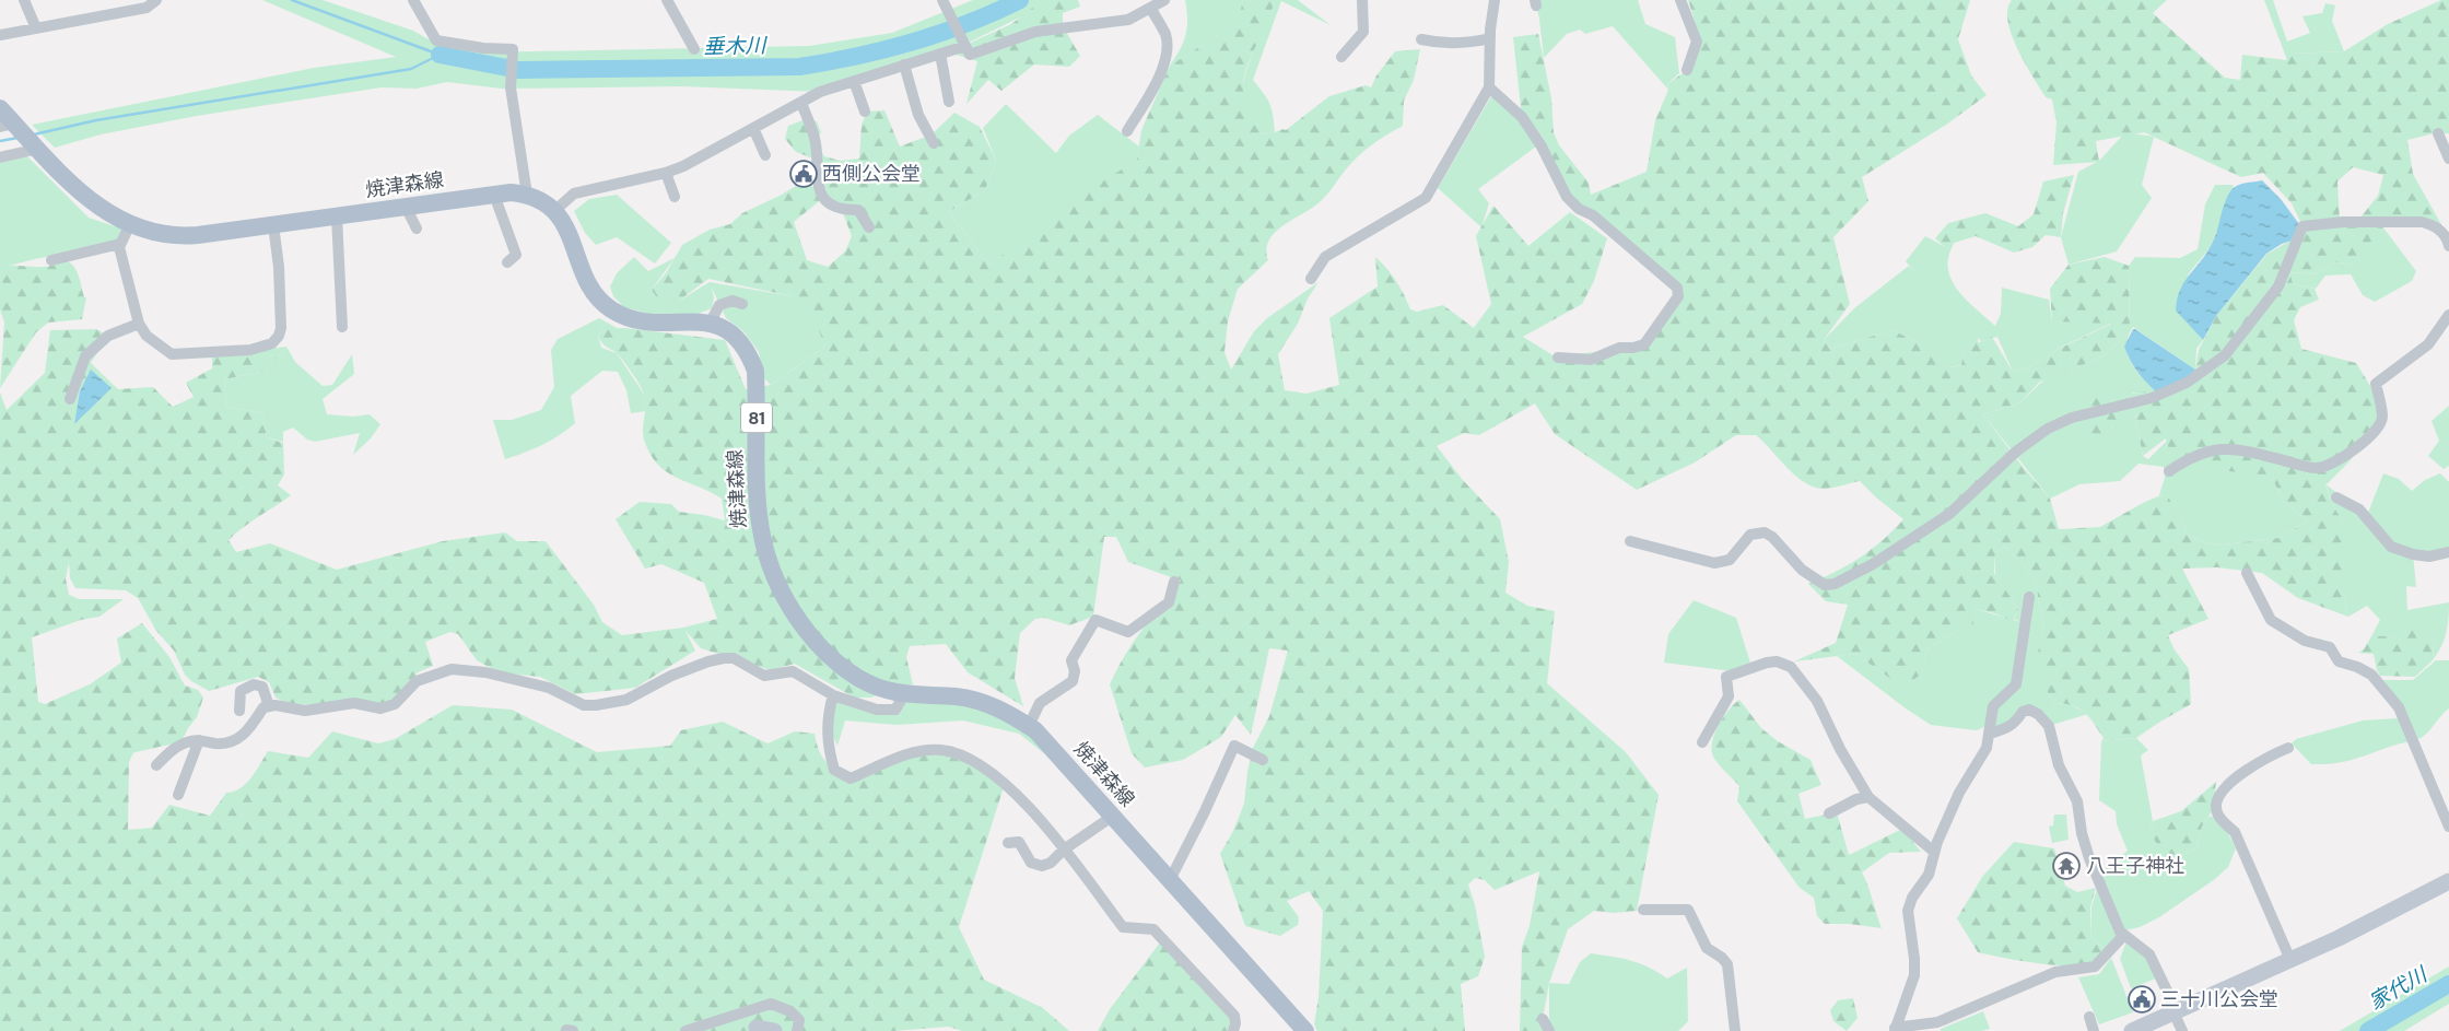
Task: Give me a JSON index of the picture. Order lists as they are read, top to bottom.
{
  "streets": {
    "main road": ["焼津森線", "81"]
  },
  "water": ["垂木川", "家代川"],
  "places": {
    "public building": ["西側公会堂", "三十川公会堂"],
    "temple": ["八王子神社"]
  }
}
